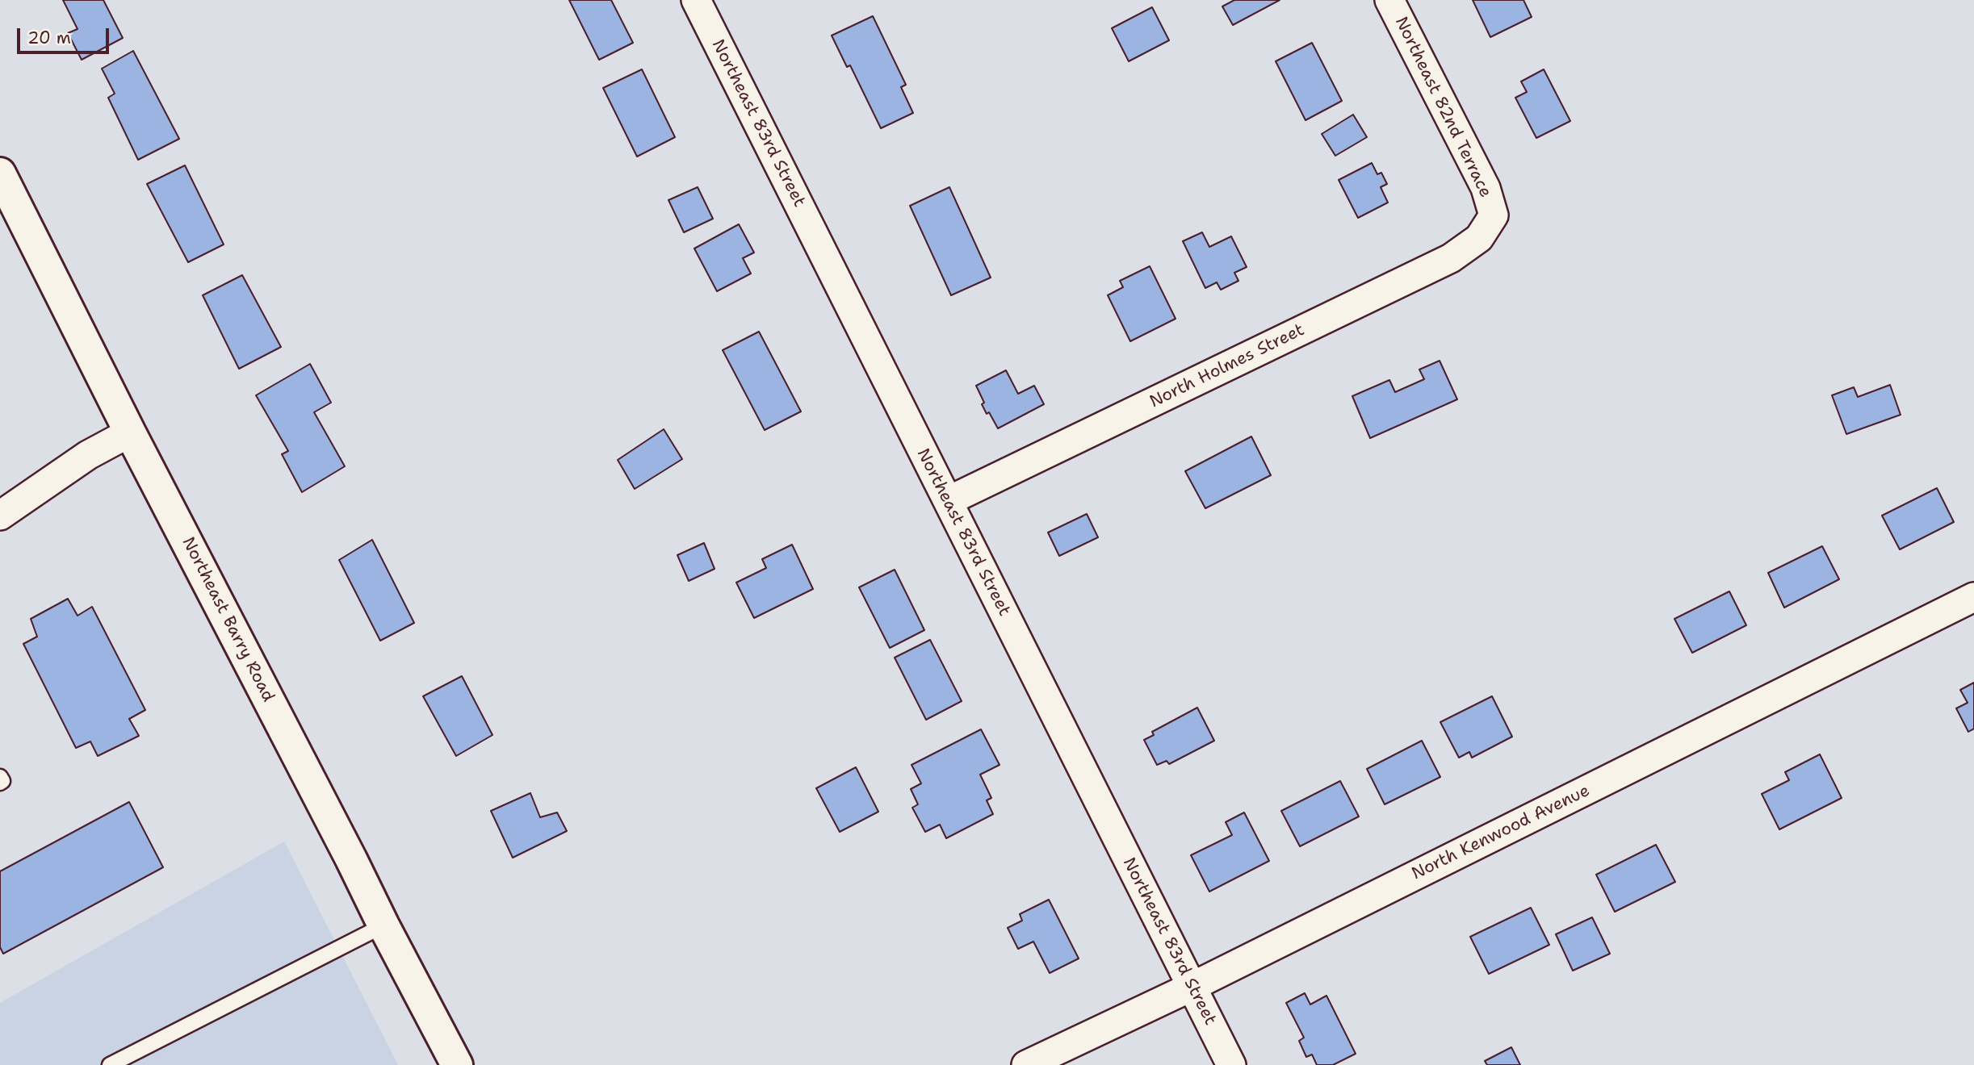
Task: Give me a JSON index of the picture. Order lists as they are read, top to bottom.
{
  "streets": {
    "main road": ["Northeast Barry Road"],
    "street": [
      "Northeast 82nd Terrace",
      "Northeast 83rd Street",
      "North Holmes Street",
      "North Kenwood Avenue"
    ]
  },
  "crossings": [
    ["Northeast 82nd Terrace", "North Holmes Street"],
    ["Northeast 83rd Street", "North Holmes Street"],
    ["Northeast 83rd Street", "North Kenwood Avenue"]
  ],
  "scale_bar": "20 m"
}
